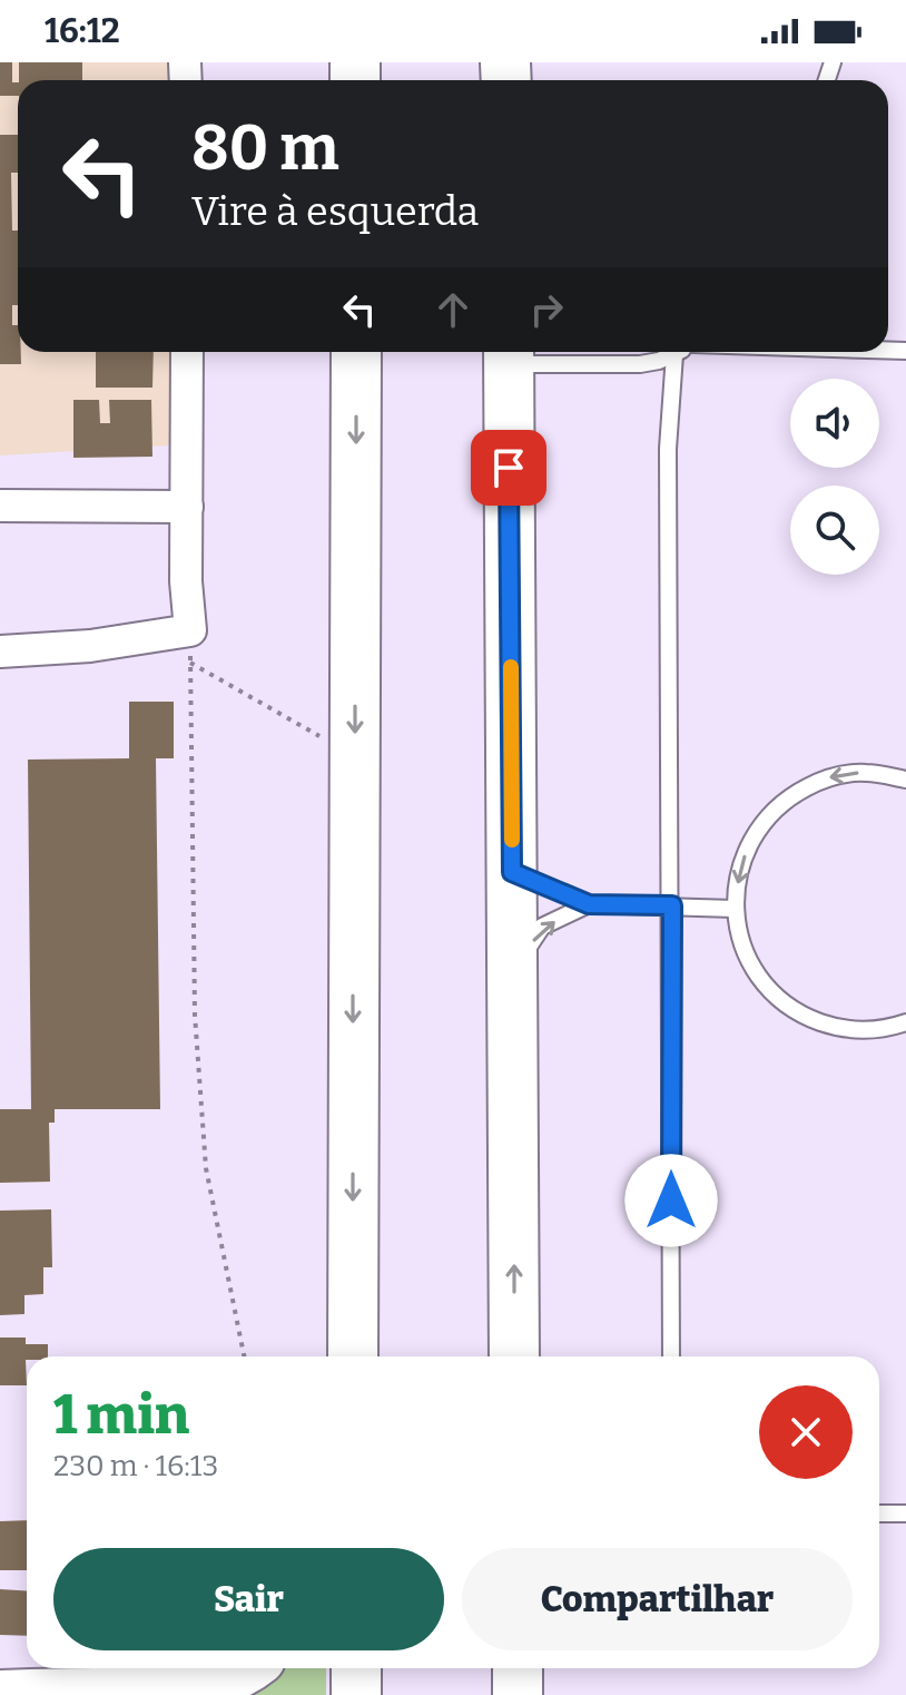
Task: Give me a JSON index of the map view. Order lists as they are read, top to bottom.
{
  "page": {
    "status": "16:12",
    "turn": ["80 m", "Vire à esquerda"],
    "heading": ["1 min", "230 m · 16:13"],
    "buttons": ["Sair", "Compartilhar"]
  }
}
